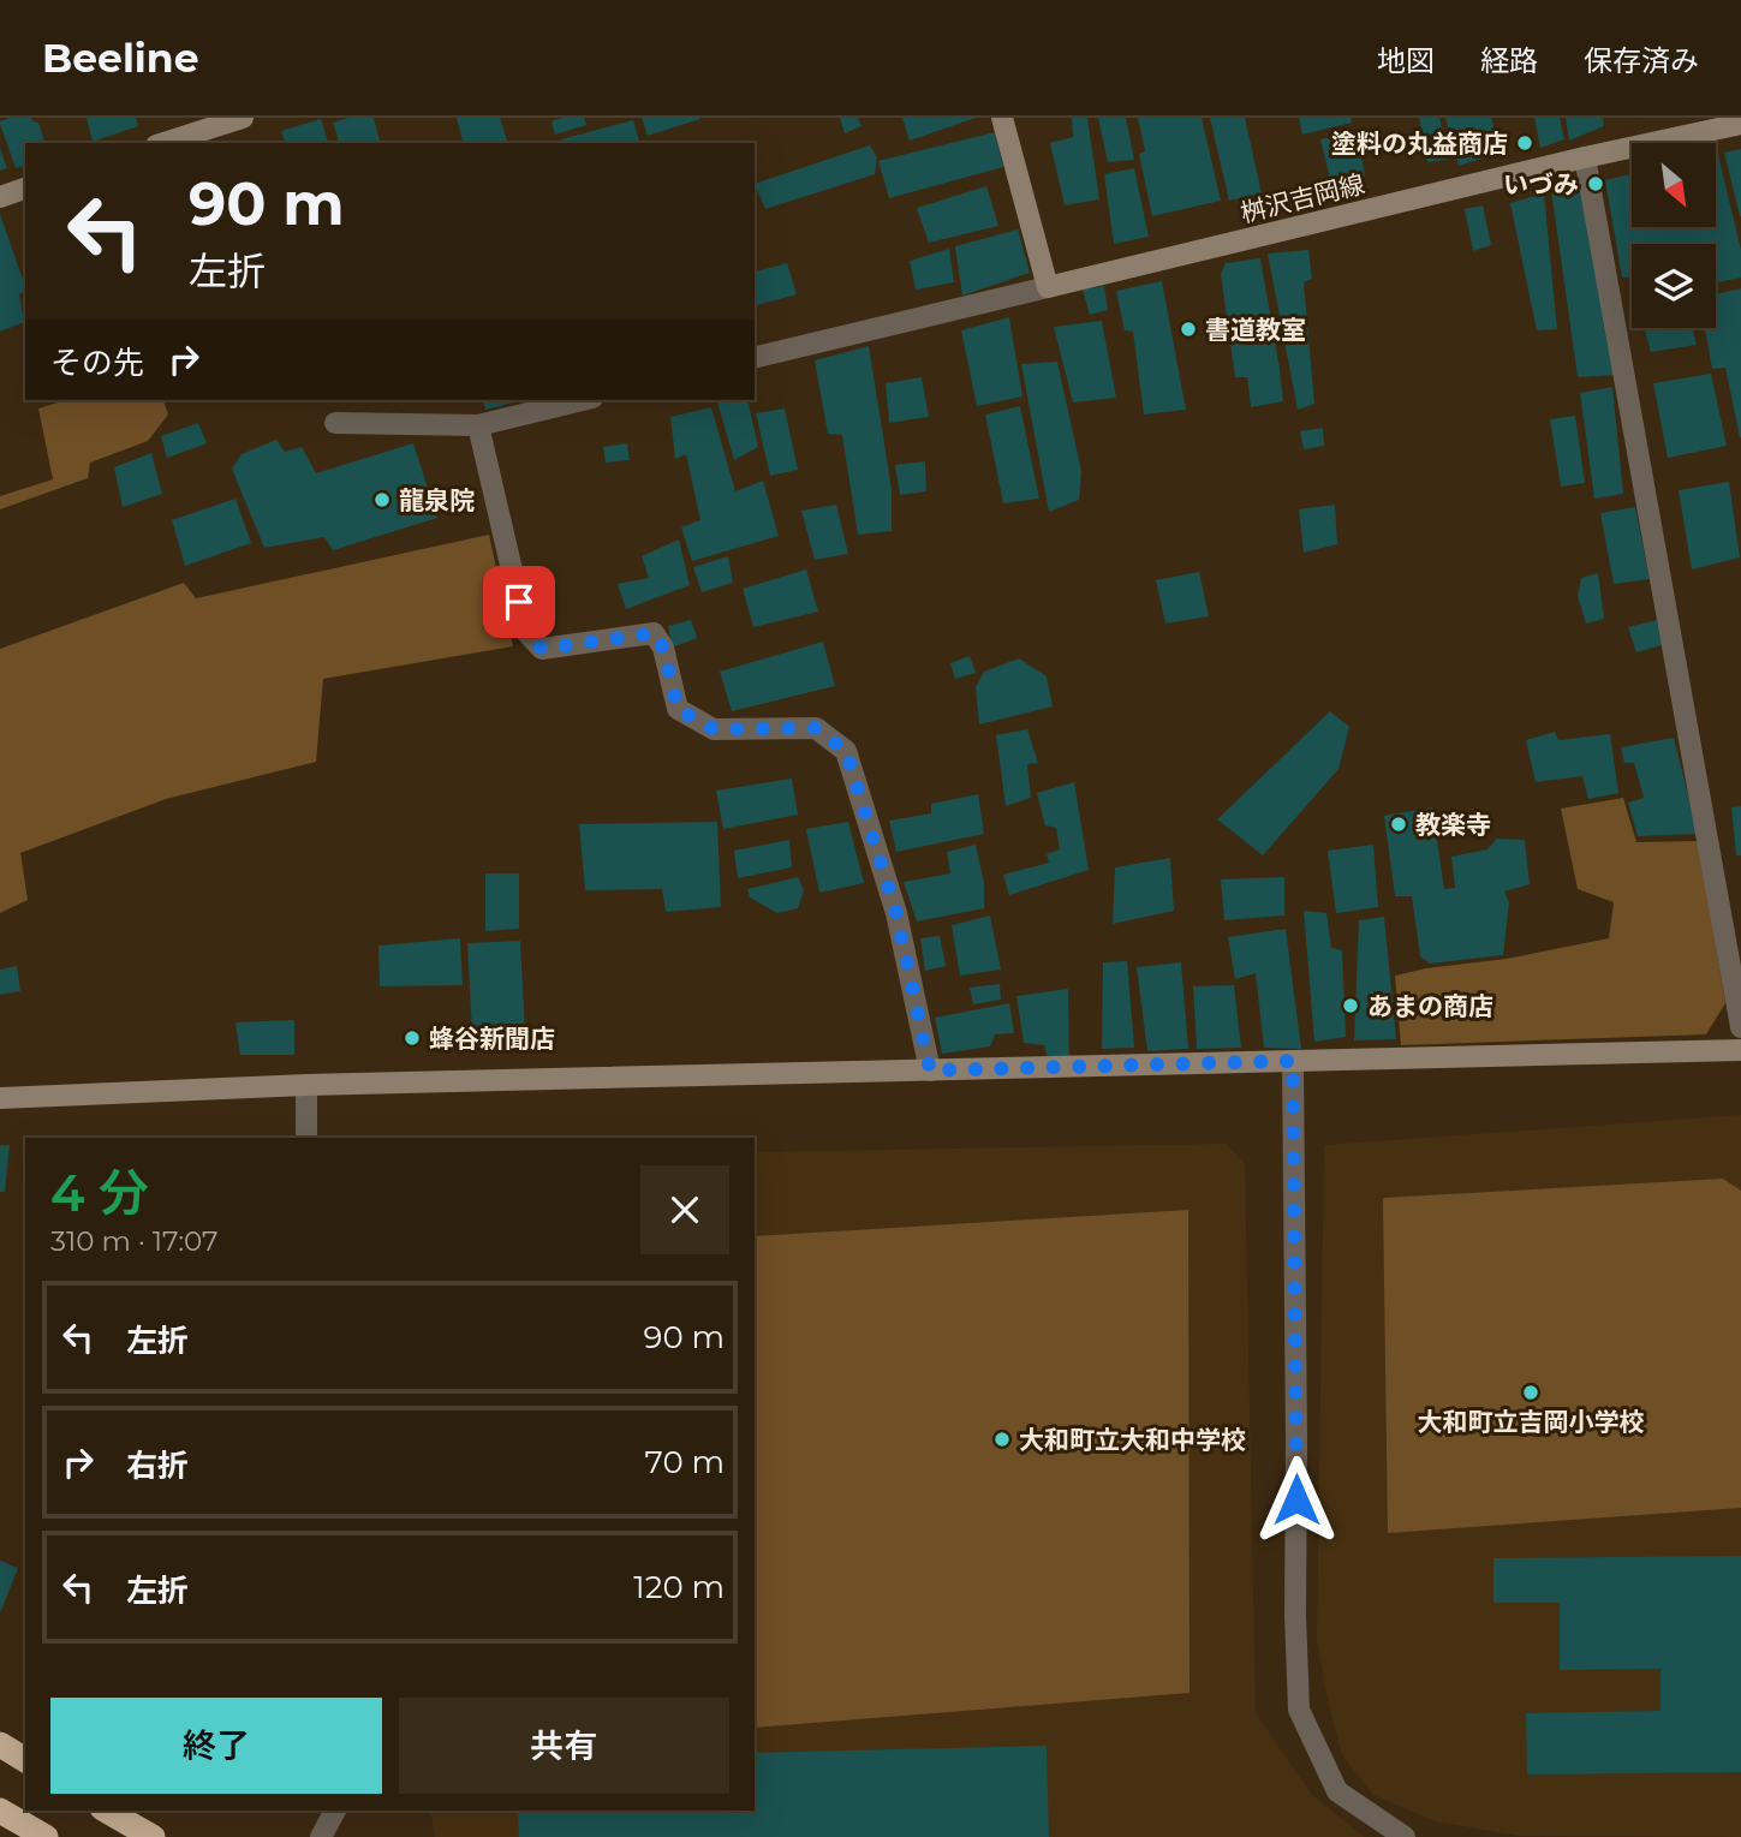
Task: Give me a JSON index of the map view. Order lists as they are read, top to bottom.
{
  "streets": {
    "street": ["桝沢吉岡線"]
  },
  "places": [
    "塗料の丸益商店",
    "いづみ",
    "書道教室",
    "龍泉院",
    "教楽寺",
    "あまの商店",
    "蜂谷新聞店",
    "大和町立吉岡小学校",
    "大和町立大和中学校"
  ],
  "north": "bottom right",
  "page": {
    "header": "Beeline",
    "nav": ["地図", "経路", "保存済み"],
    "turn": ["90 m", "左折"],
    "then": "その先",
    "heading": ["4 分", "310 m · 17:07"],
    "list": [
      {
        "name": "左折",
        "value": "90 m"
      },
      {
        "name": "右折",
        "value": "70 m"
      },
      {
        "name": "左折",
        "value": "120 m"
      }
    ],
    "buttons": ["終了", "共有"]
  }
}
